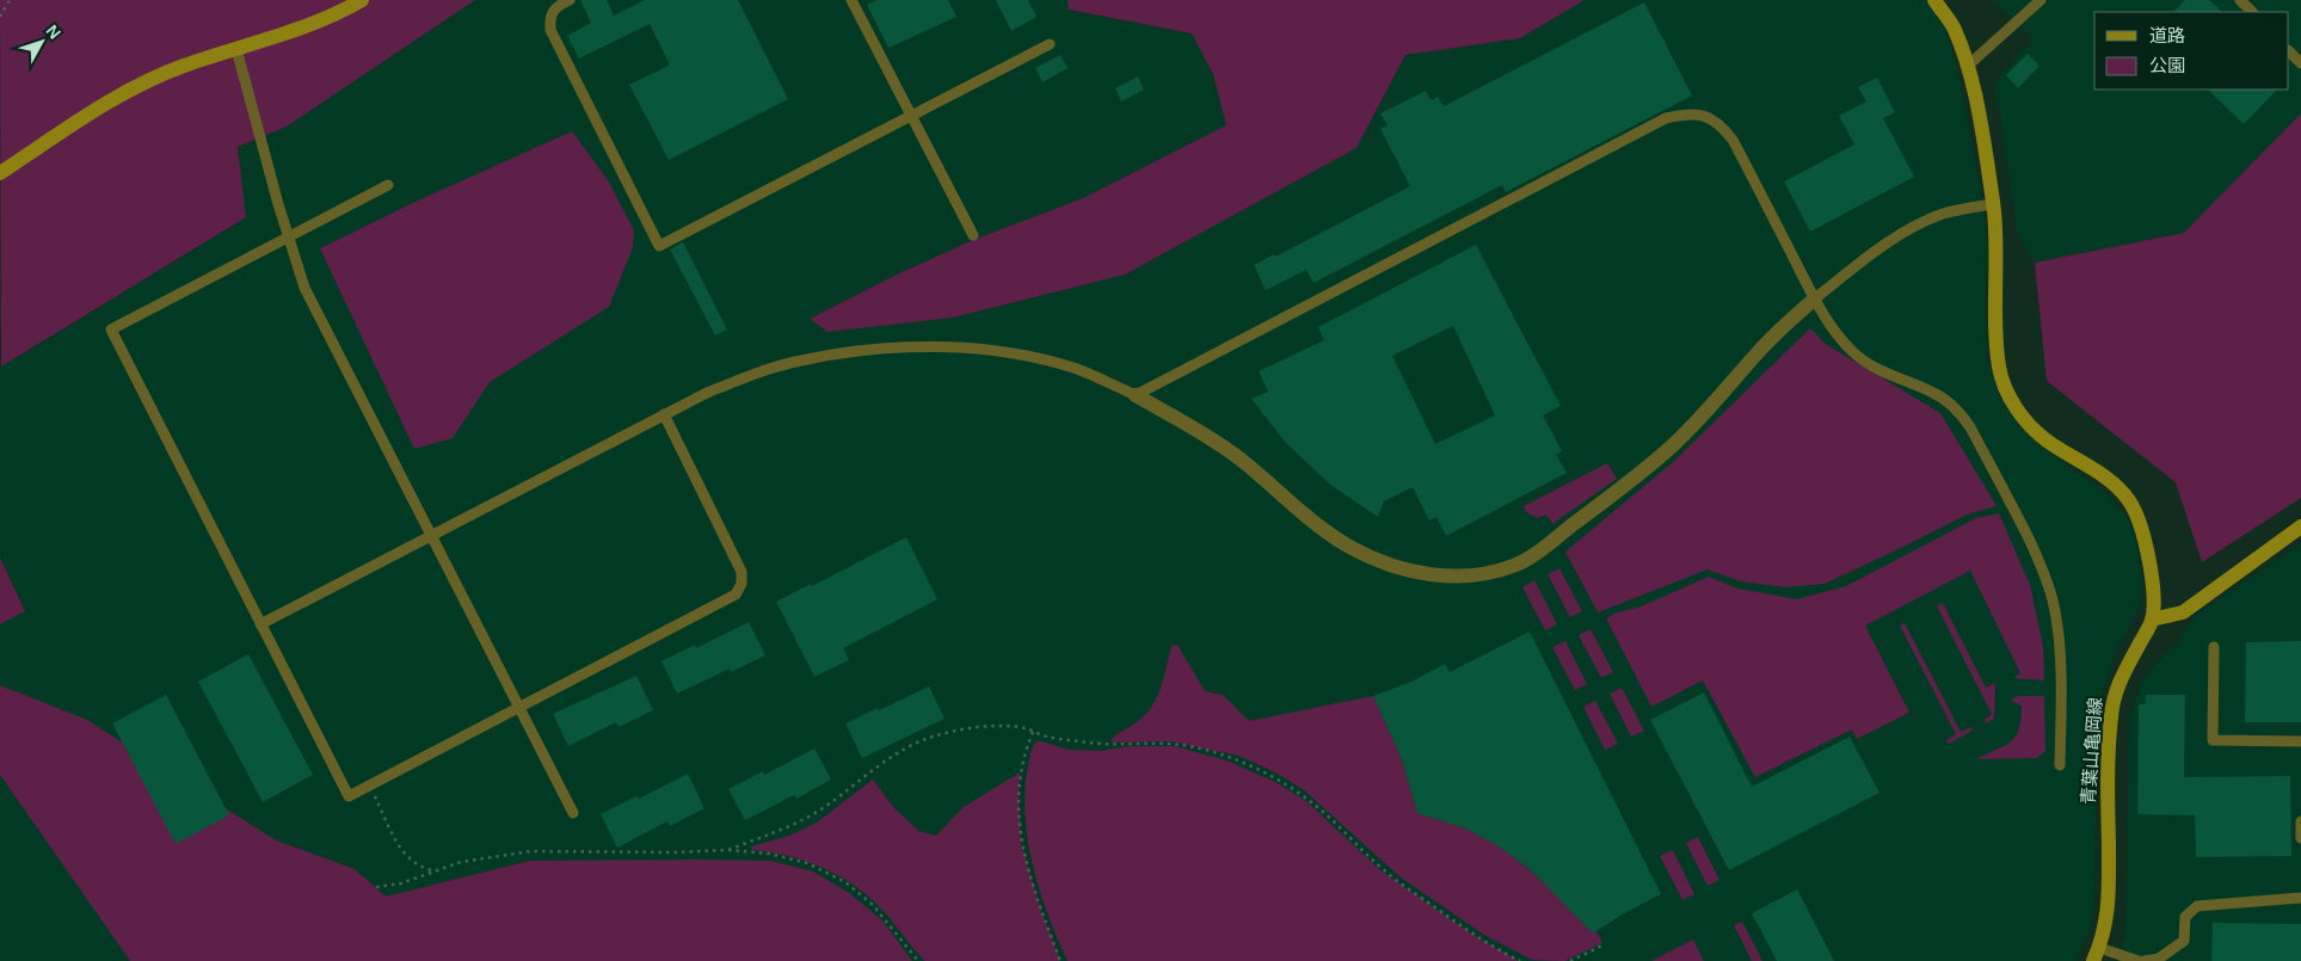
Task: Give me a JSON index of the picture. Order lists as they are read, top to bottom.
{
  "streets": {
    "street": ["青葉山亀岡線"]
  },
  "legend": ["道路", "公園"],
  "north": "top right"
}
